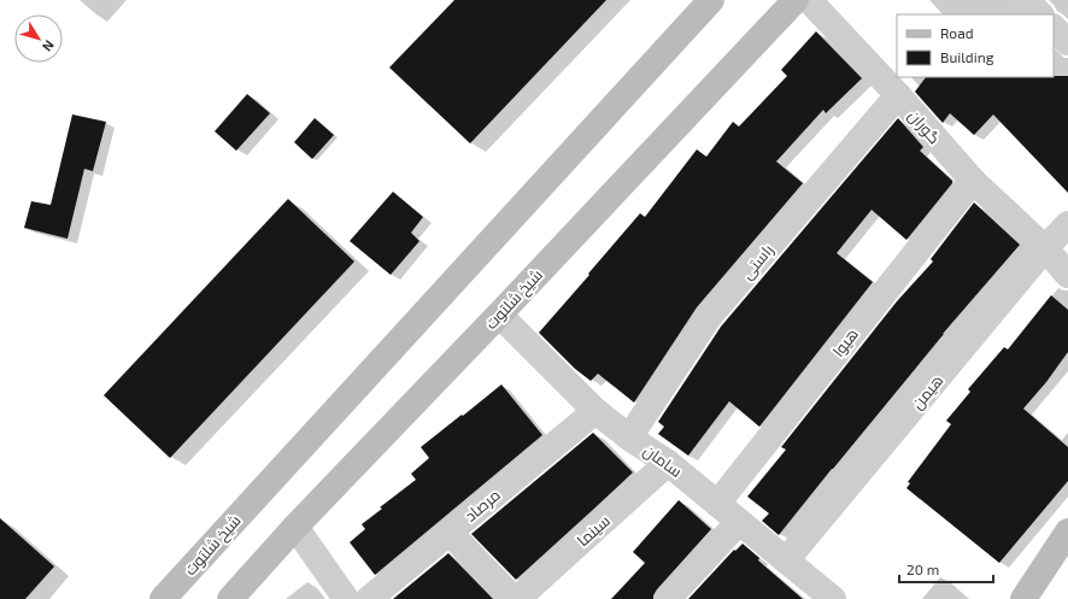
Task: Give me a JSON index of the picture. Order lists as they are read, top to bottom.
{
  "streets": {
    "main road": ["شیخ شلتوت"],
    "street": [
      "گوران",
      "راستی",
      "هیوا",
      "هیمن",
      "سامان",
      "مرصاد",
      "سینما"
    ]
  },
  "crossings": [
    ["گوران", "راستی"],
    ["گوران", "هیوا"],
    ["گوران", "هیمن"],
    ["راستی", "سامان"],
    ["شیخ شلتوت", "سامان"],
    ["هیوا", "سامان"],
    ["هیمن", "سامان"],
    ["سامان", "مرصاد"],
    ["سامان", "سینما"]
  ],
  "legend": ["Road", "Building"],
  "scale_bar": "20 m",
  "north": "bottom right"
}
